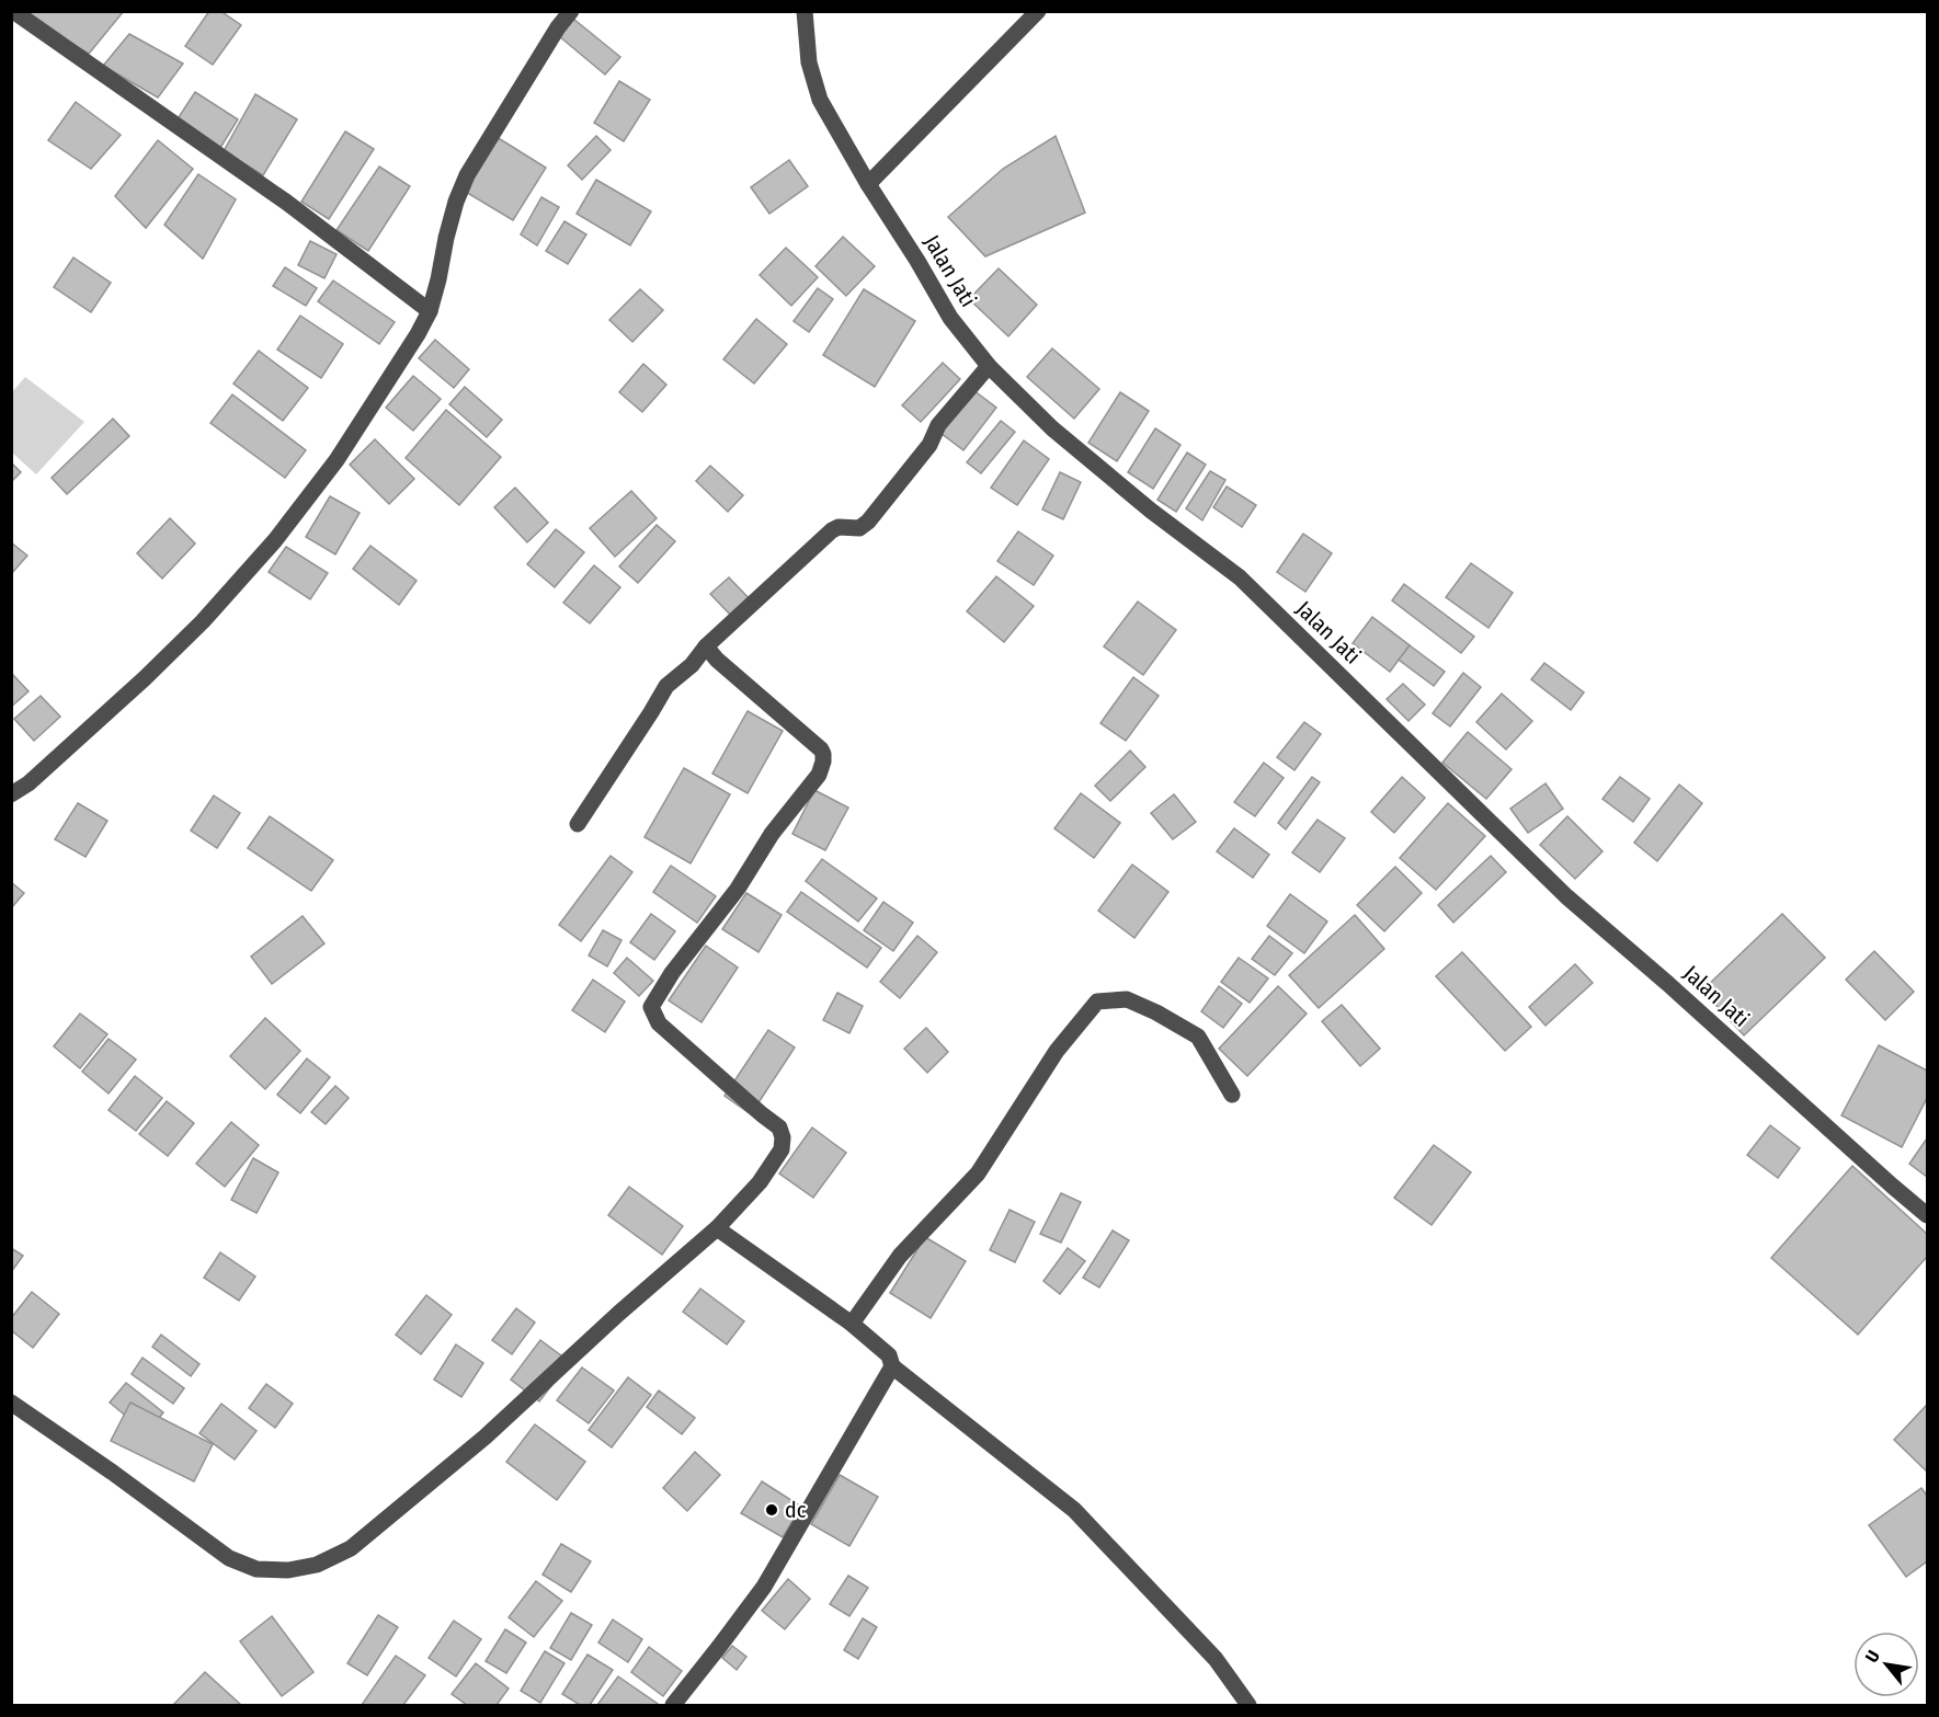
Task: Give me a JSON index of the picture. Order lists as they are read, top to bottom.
{
  "streets": {
    "street": ["Jalan Jati"]
  },
  "places": ["dc"],
  "north": "top left"
}
